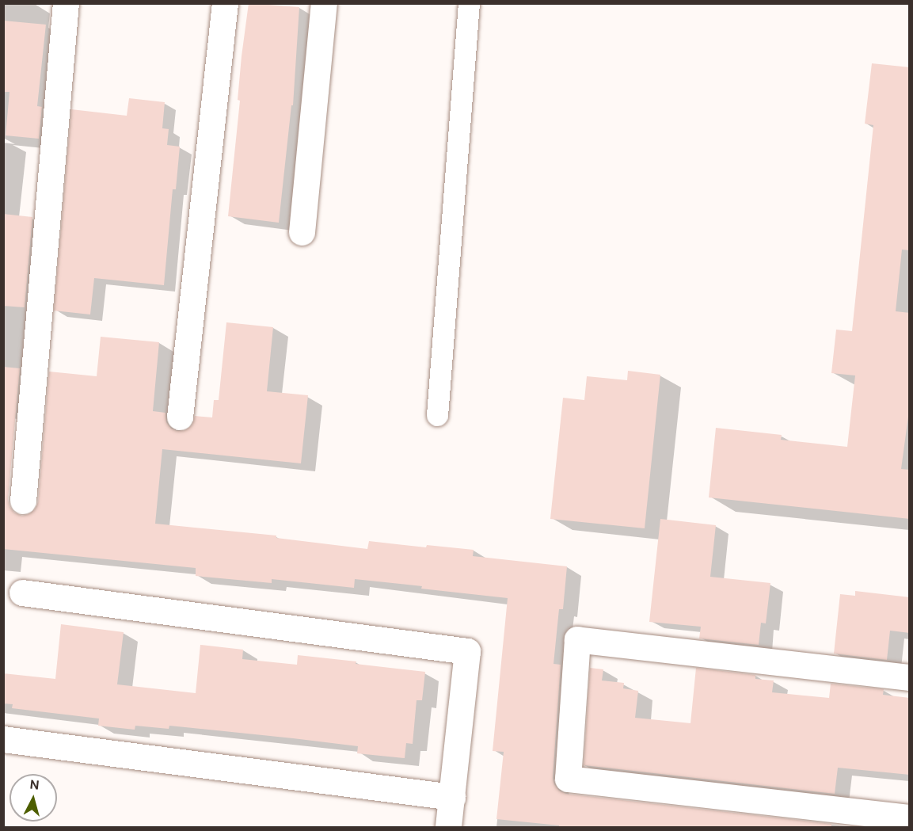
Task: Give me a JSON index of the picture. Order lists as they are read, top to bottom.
{
  "north": "top"
}
